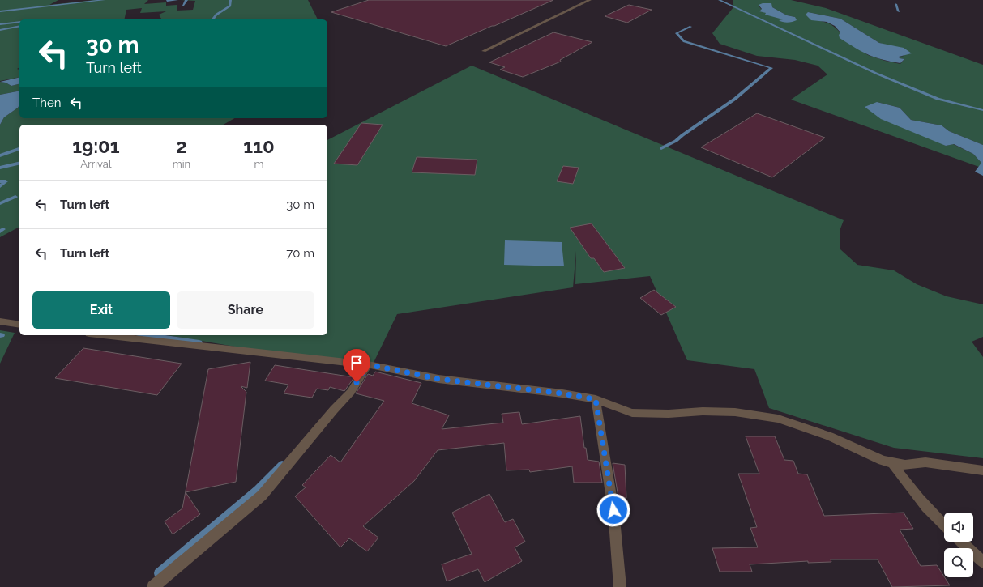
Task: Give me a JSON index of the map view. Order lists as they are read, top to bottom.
{
  "page": {
    "turn": ["30 m", "Turn left"],
    "then": "Then",
    "eta": [
      "19:01",
      "Arrival",
      "2",
      "min",
      "110",
      "m"
    ],
    "list": [
      {
        "name": "Turn left",
        "value": "30 m"
      },
      {
        "name": "Turn left",
        "value": "70 m"
      }
    ],
    "buttons": ["Exit", "Share"]
  }
}
